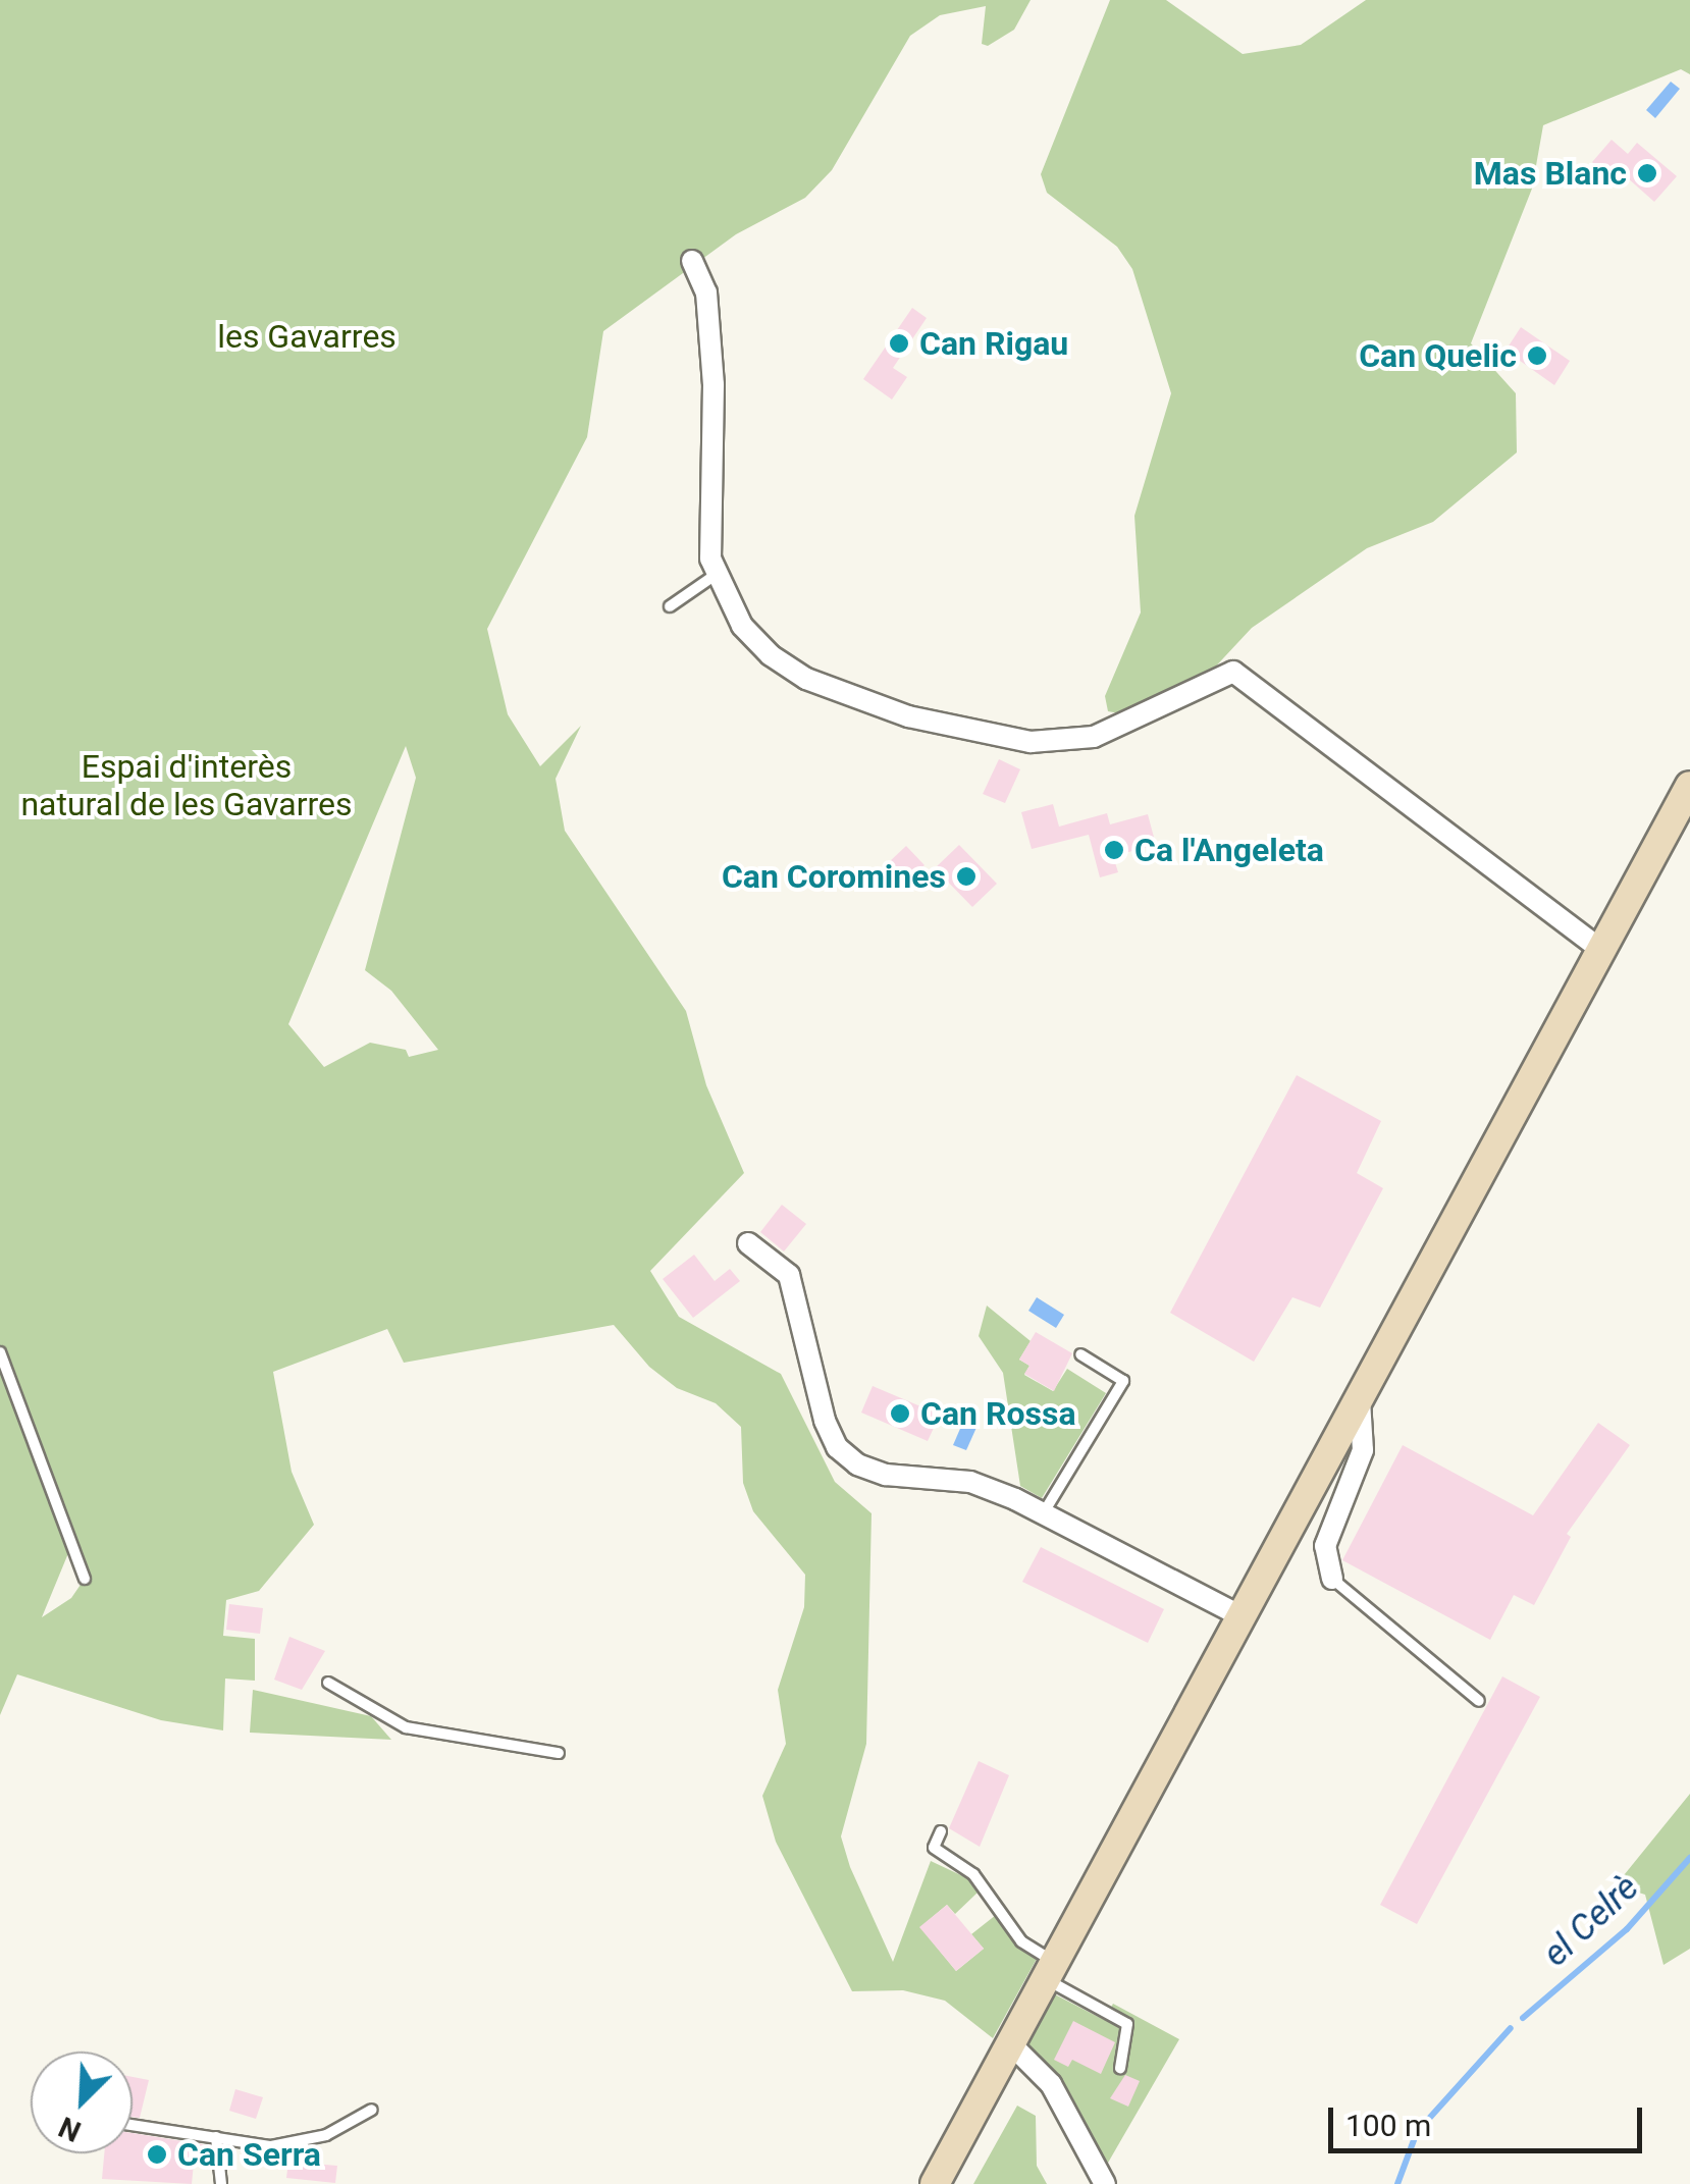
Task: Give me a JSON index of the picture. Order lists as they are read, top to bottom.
{
  "water": ["el Celrè"],
  "parks": ["les Gavarres", "Espai d'interès natural de les Gavarres"],
  "places": [
    "Mas Blanc",
    "Can Rigau",
    "Can Quelic",
    "Ca l'Angeleta",
    "Can Coromines",
    "Can Rossa",
    "Can Serra"
  ],
  "scale_bar": "100 m",
  "north": "bottom left"
}
